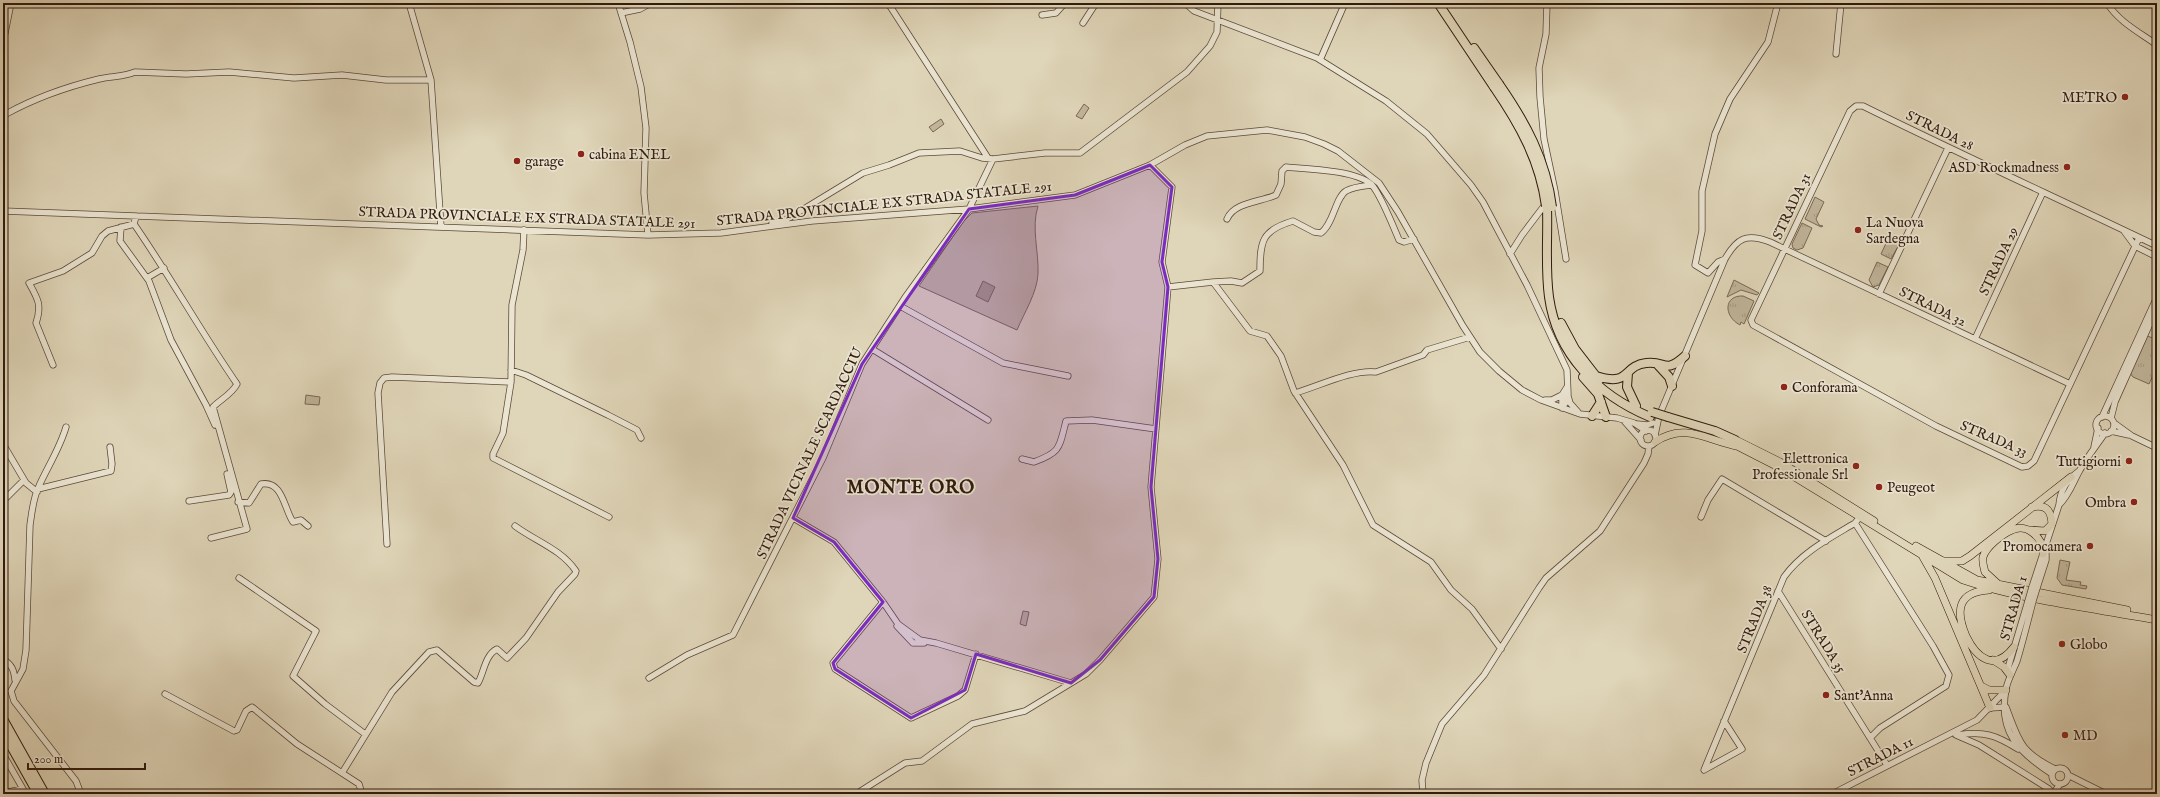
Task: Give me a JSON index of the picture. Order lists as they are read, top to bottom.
{
  "streets": {
    "street": [
      "STRADA 28",
      "STRADA PROVINCIALE EX STRADA STATALE 291",
      "STRADA 31",
      "STRADA 29",
      "STRADA 32",
      "STRADA 33",
      "STRADA VICINALE SCARDACCIU",
      "STRADA 1",
      "STRADA 38",
      "STRADA 35",
      "STRADA 11"
    ]
  },
  "crossings": [
    ["STRADA 28", "STRADA 31"],
    ["STRADA 28", "STRADA 29"],
    ["STRADA 28", "STRADA 33"],
    ["STRADA PROVINCIALE EX STRADA STATALE 291", "STRADA VICINALE SCARDACCIU"],
    ["STRADA 31", "STRADA 32"],
    ["STRADA 31", "STRADA 33"],
    ["STRADA 29", "STRADA 32"],
    ["STRADA 32", "STRADA 33"],
    ["STRADA 1", "STRADA 11"],
    ["STRADA 38", "STRADA 35"],
    ["STRADA 35", "STRADA 11"]
  ],
  "districts": ["MONTE ORO"],
  "places": [
    "METRO",
    "cabina ENEL",
    "garage",
    "ASD Rockmadness",
    "La Nuova Sardegna",
    "Conforama",
    "Tuttigiorni",
    "Elettronica Professionale Srl",
    "Peugeot",
    "Ombra",
    "Promocamera",
    "Globo",
    "Sant'Anna",
    "MD"
  ],
  "scale_bar": "200 m"
}
